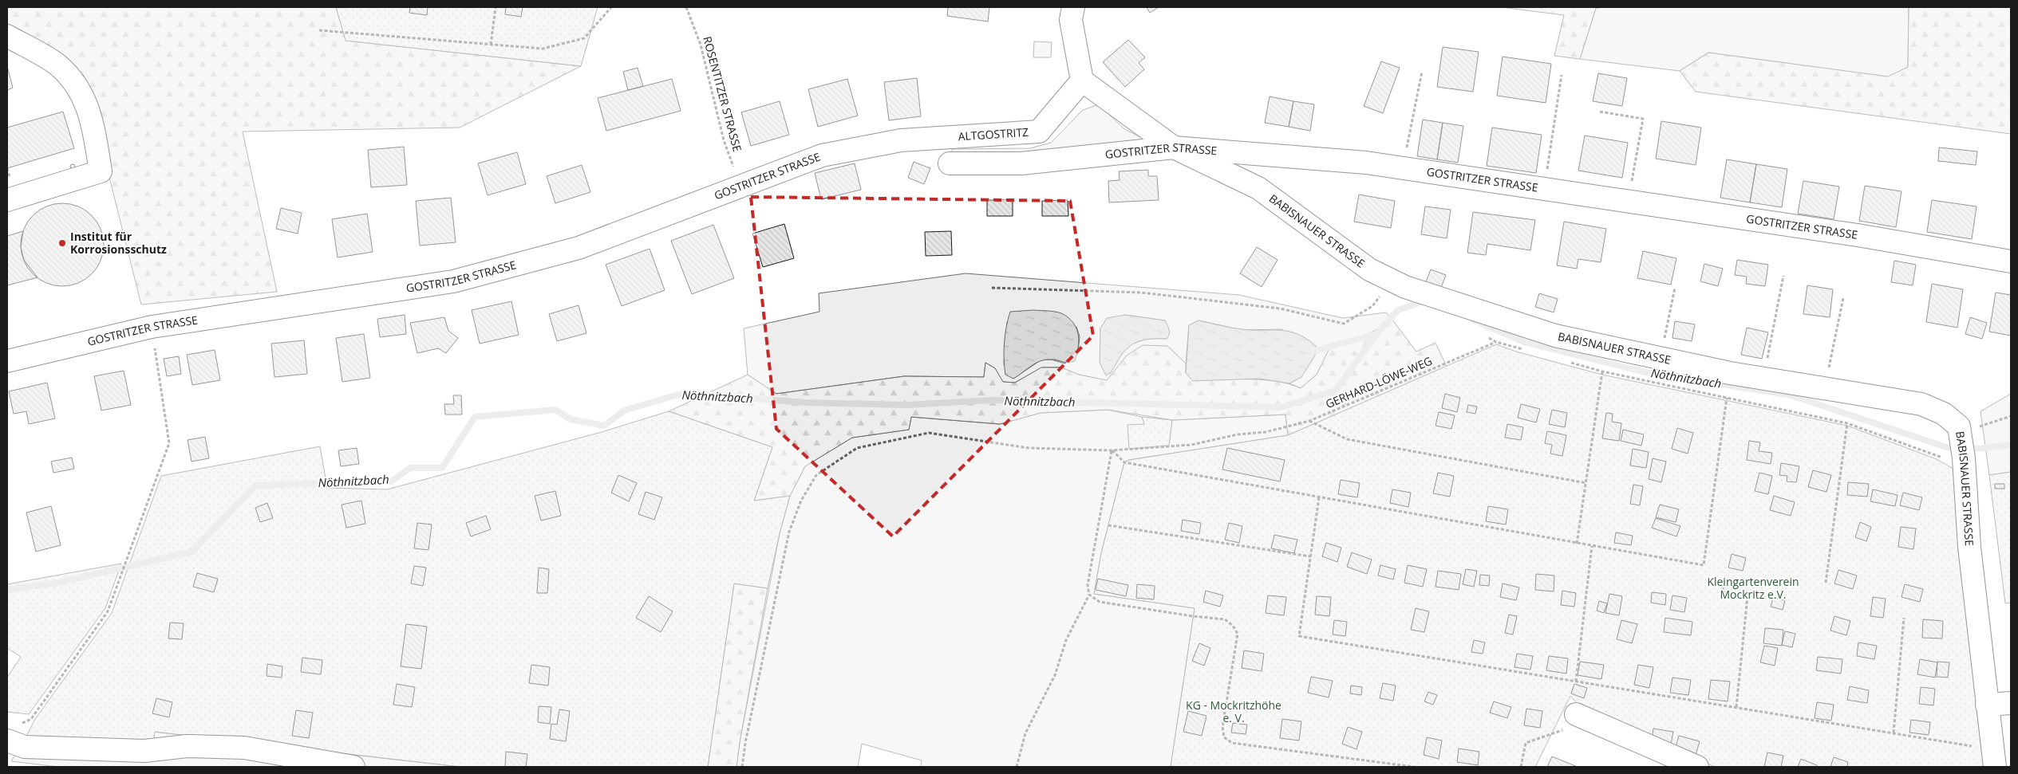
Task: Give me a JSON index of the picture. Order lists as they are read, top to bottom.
{
  "streets": {
    "street": ["ALTGOSTRITZ", "GOSTRITZER STRASSE", "BABISNAUER STRASSE"],
    "path": ["ROSENTITZER STRASSE", "GERHARD-LÖWE-WEG"]
  },
  "crossings": [
    ["ROSENTITZER STRASSE", "GOSTRITZER STRASSE"],
    ["ALTGOSTRITZ", "GOSTRITZER STRASSE"],
    ["ALTGOSTRITZ", "BABISNAUER STRASSE"],
    ["GOSTRITZER STRASSE", "BABISNAUER STRASSE"]
  ],
  "water": ["Nöthnitzbach"],
  "parks": ["Kleingartenverein Mockritz e.V.", "KG - Mockritzhöhe e. V."],
  "places": ["Institut für Korrosionsschutz"]
}
